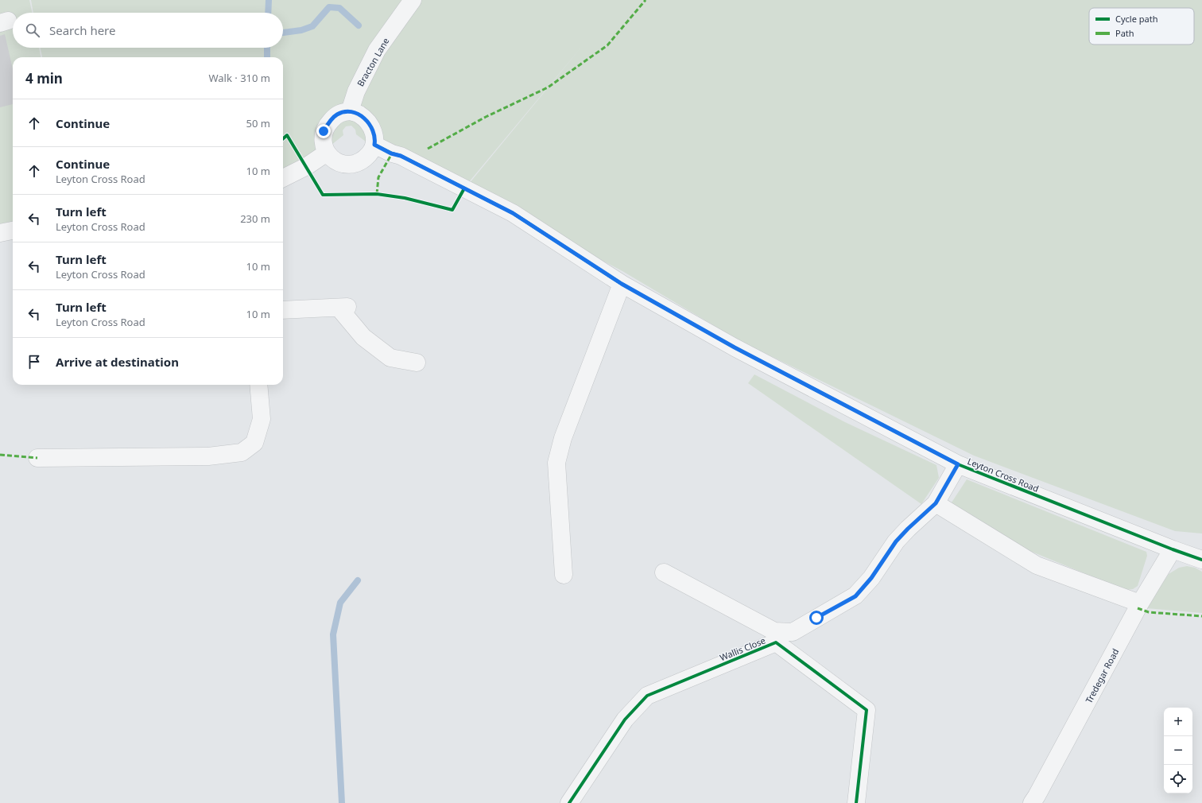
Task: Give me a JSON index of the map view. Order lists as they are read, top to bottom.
{
  "streets": {
    "street": [
      "Bracton Lane",
      "Leyton Cross Road",
      "Wallis Close",
      "Tredegar Road"
    ]
  },
  "crossings": [
    ["Bracton Lane", "Leyton Cross Road"],
    ["Leyton Cross Road", "Tredegar Road"]
  ],
  "legend": ["Cycle path", "Path"],
  "page": {
    "search": "Search here",
    "heading": ["4 min", "Walk · 310 m"],
    "list": [
      ["Continue", "50 m"],
      ["Continue", "Leyton Cross Road", "10 m"],
      ["Turn left", "Leyton Cross Road", "230 m"],
      ["Turn left", "Leyton Cross Road", "10 m"],
      ["Turn left", "Leyton Cross Road", "10 m"],
      "Arrive at destination"
    ],
    "map_buttons": ["+", "−"]
  }
}
